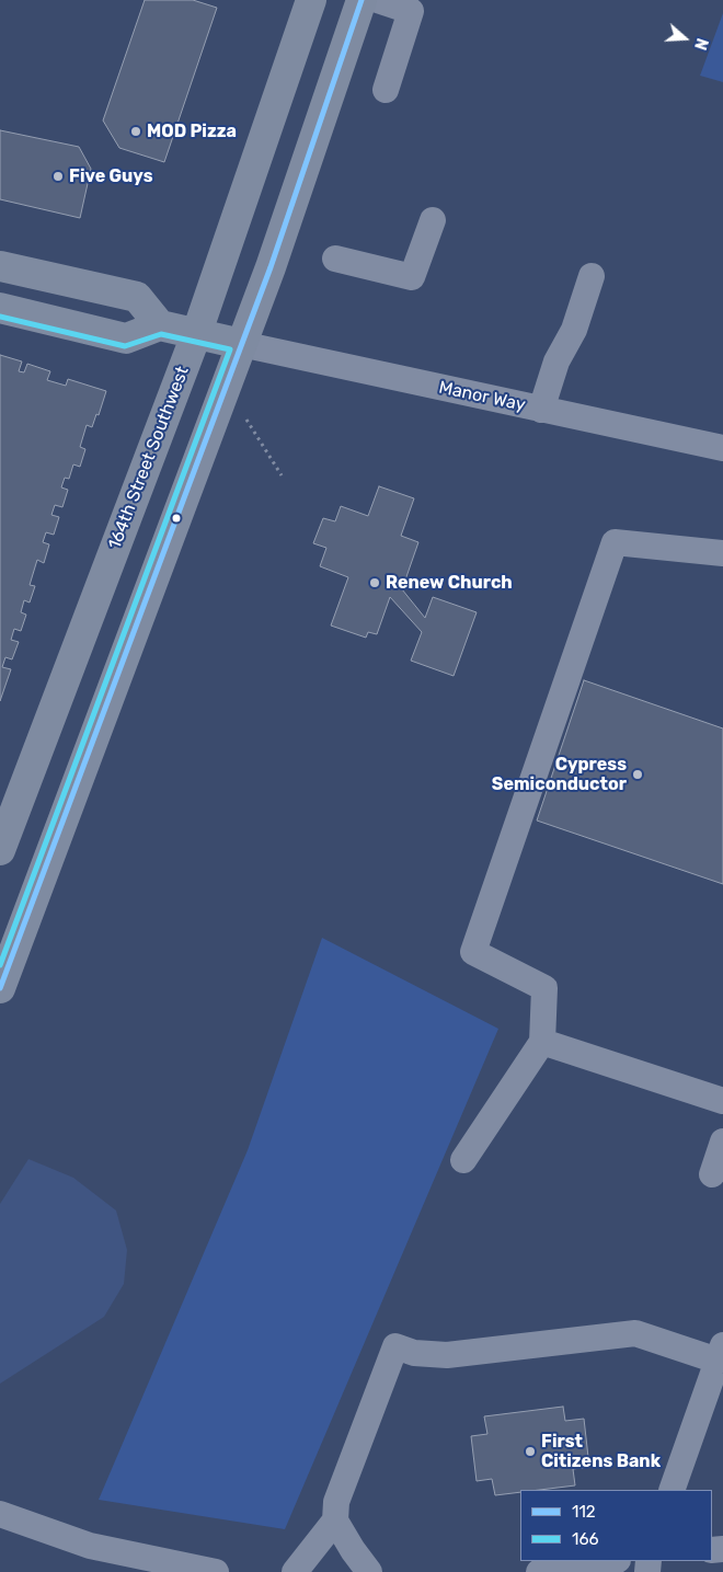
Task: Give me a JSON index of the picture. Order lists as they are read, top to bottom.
{
  "streets": {
    "main road": ["164th Street Southwest"],
    "street": ["Manor Way"]
  },
  "places": [
    "MOD Pizza",
    "Five Guys",
    "Renew Church",
    "Cypress Semiconductor",
    "First Citizens Bank"
  ],
  "lines": ["transit line 112", "transit line 166"],
  "legend": ["112", "166"],
  "north": "right"
}
